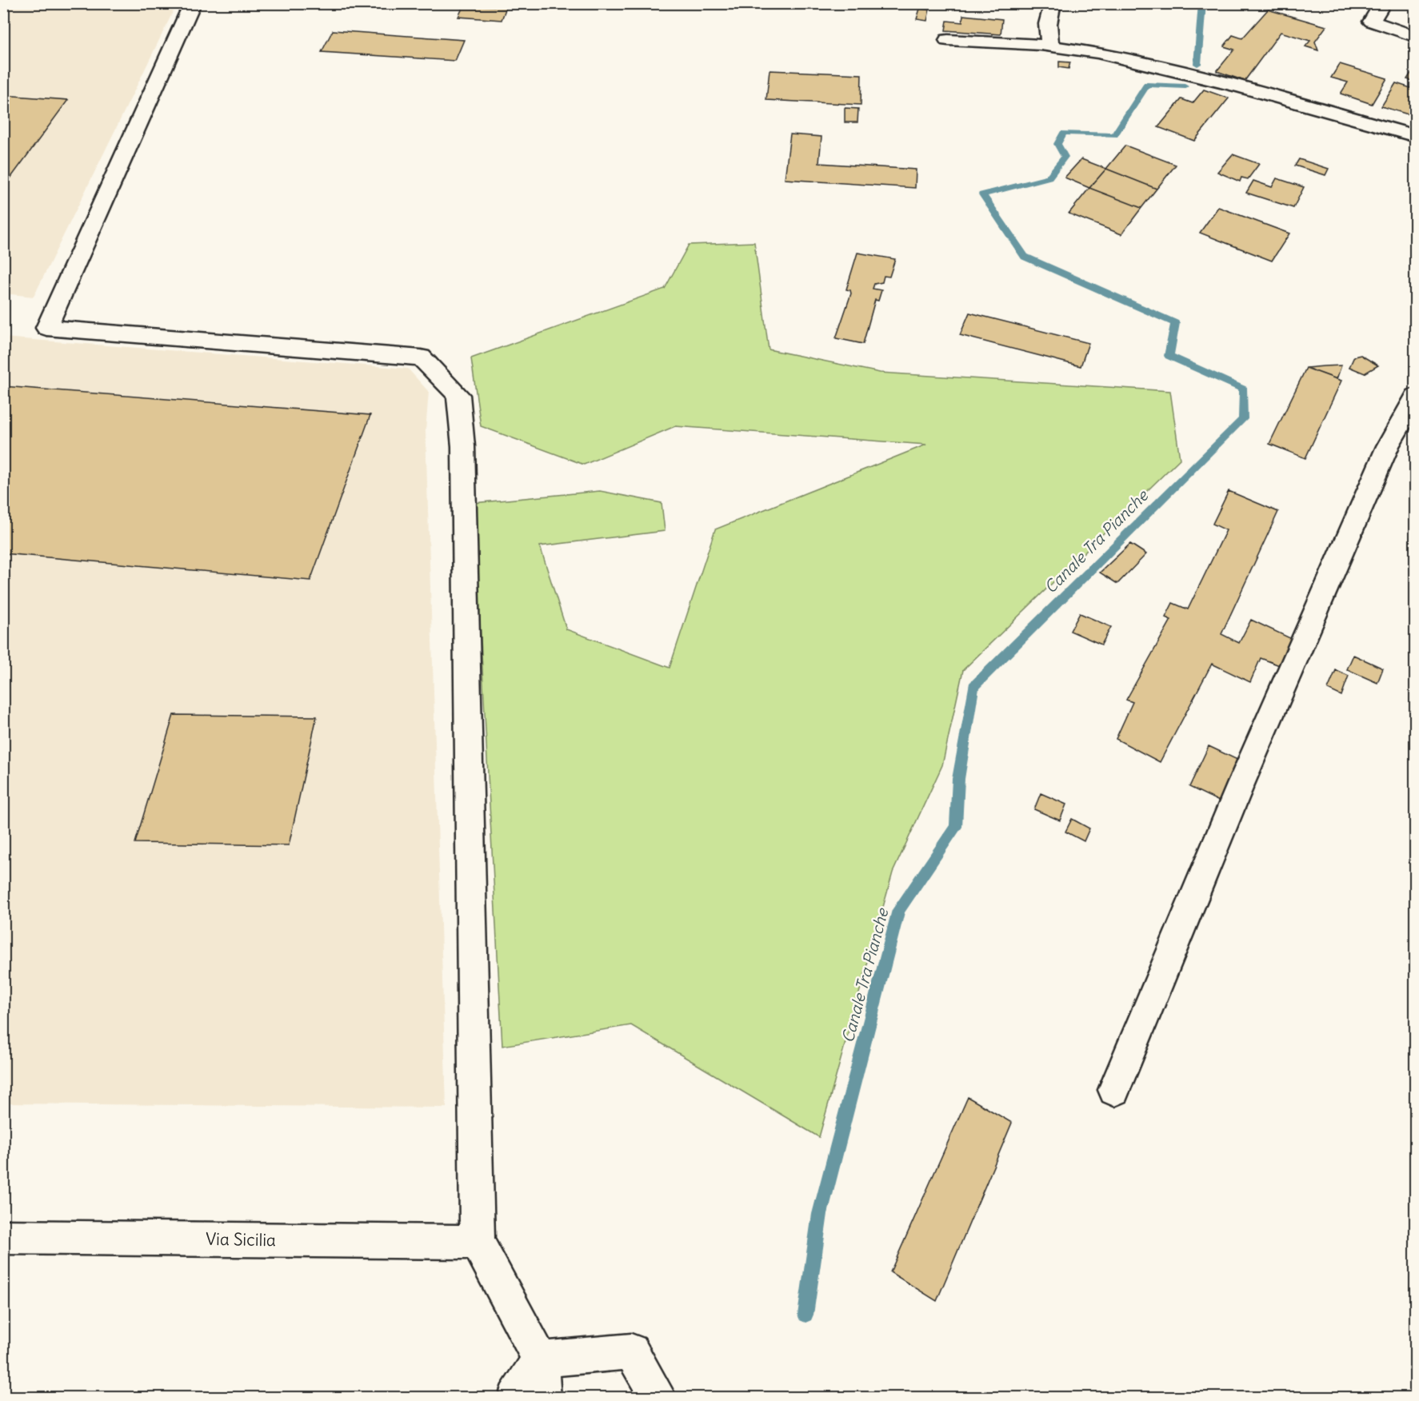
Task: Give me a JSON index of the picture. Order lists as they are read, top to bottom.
{
  "streets": {
    "street": ["Via Sicilia"]
  },
  "water": ["Canale Tra Pianche"]
}
